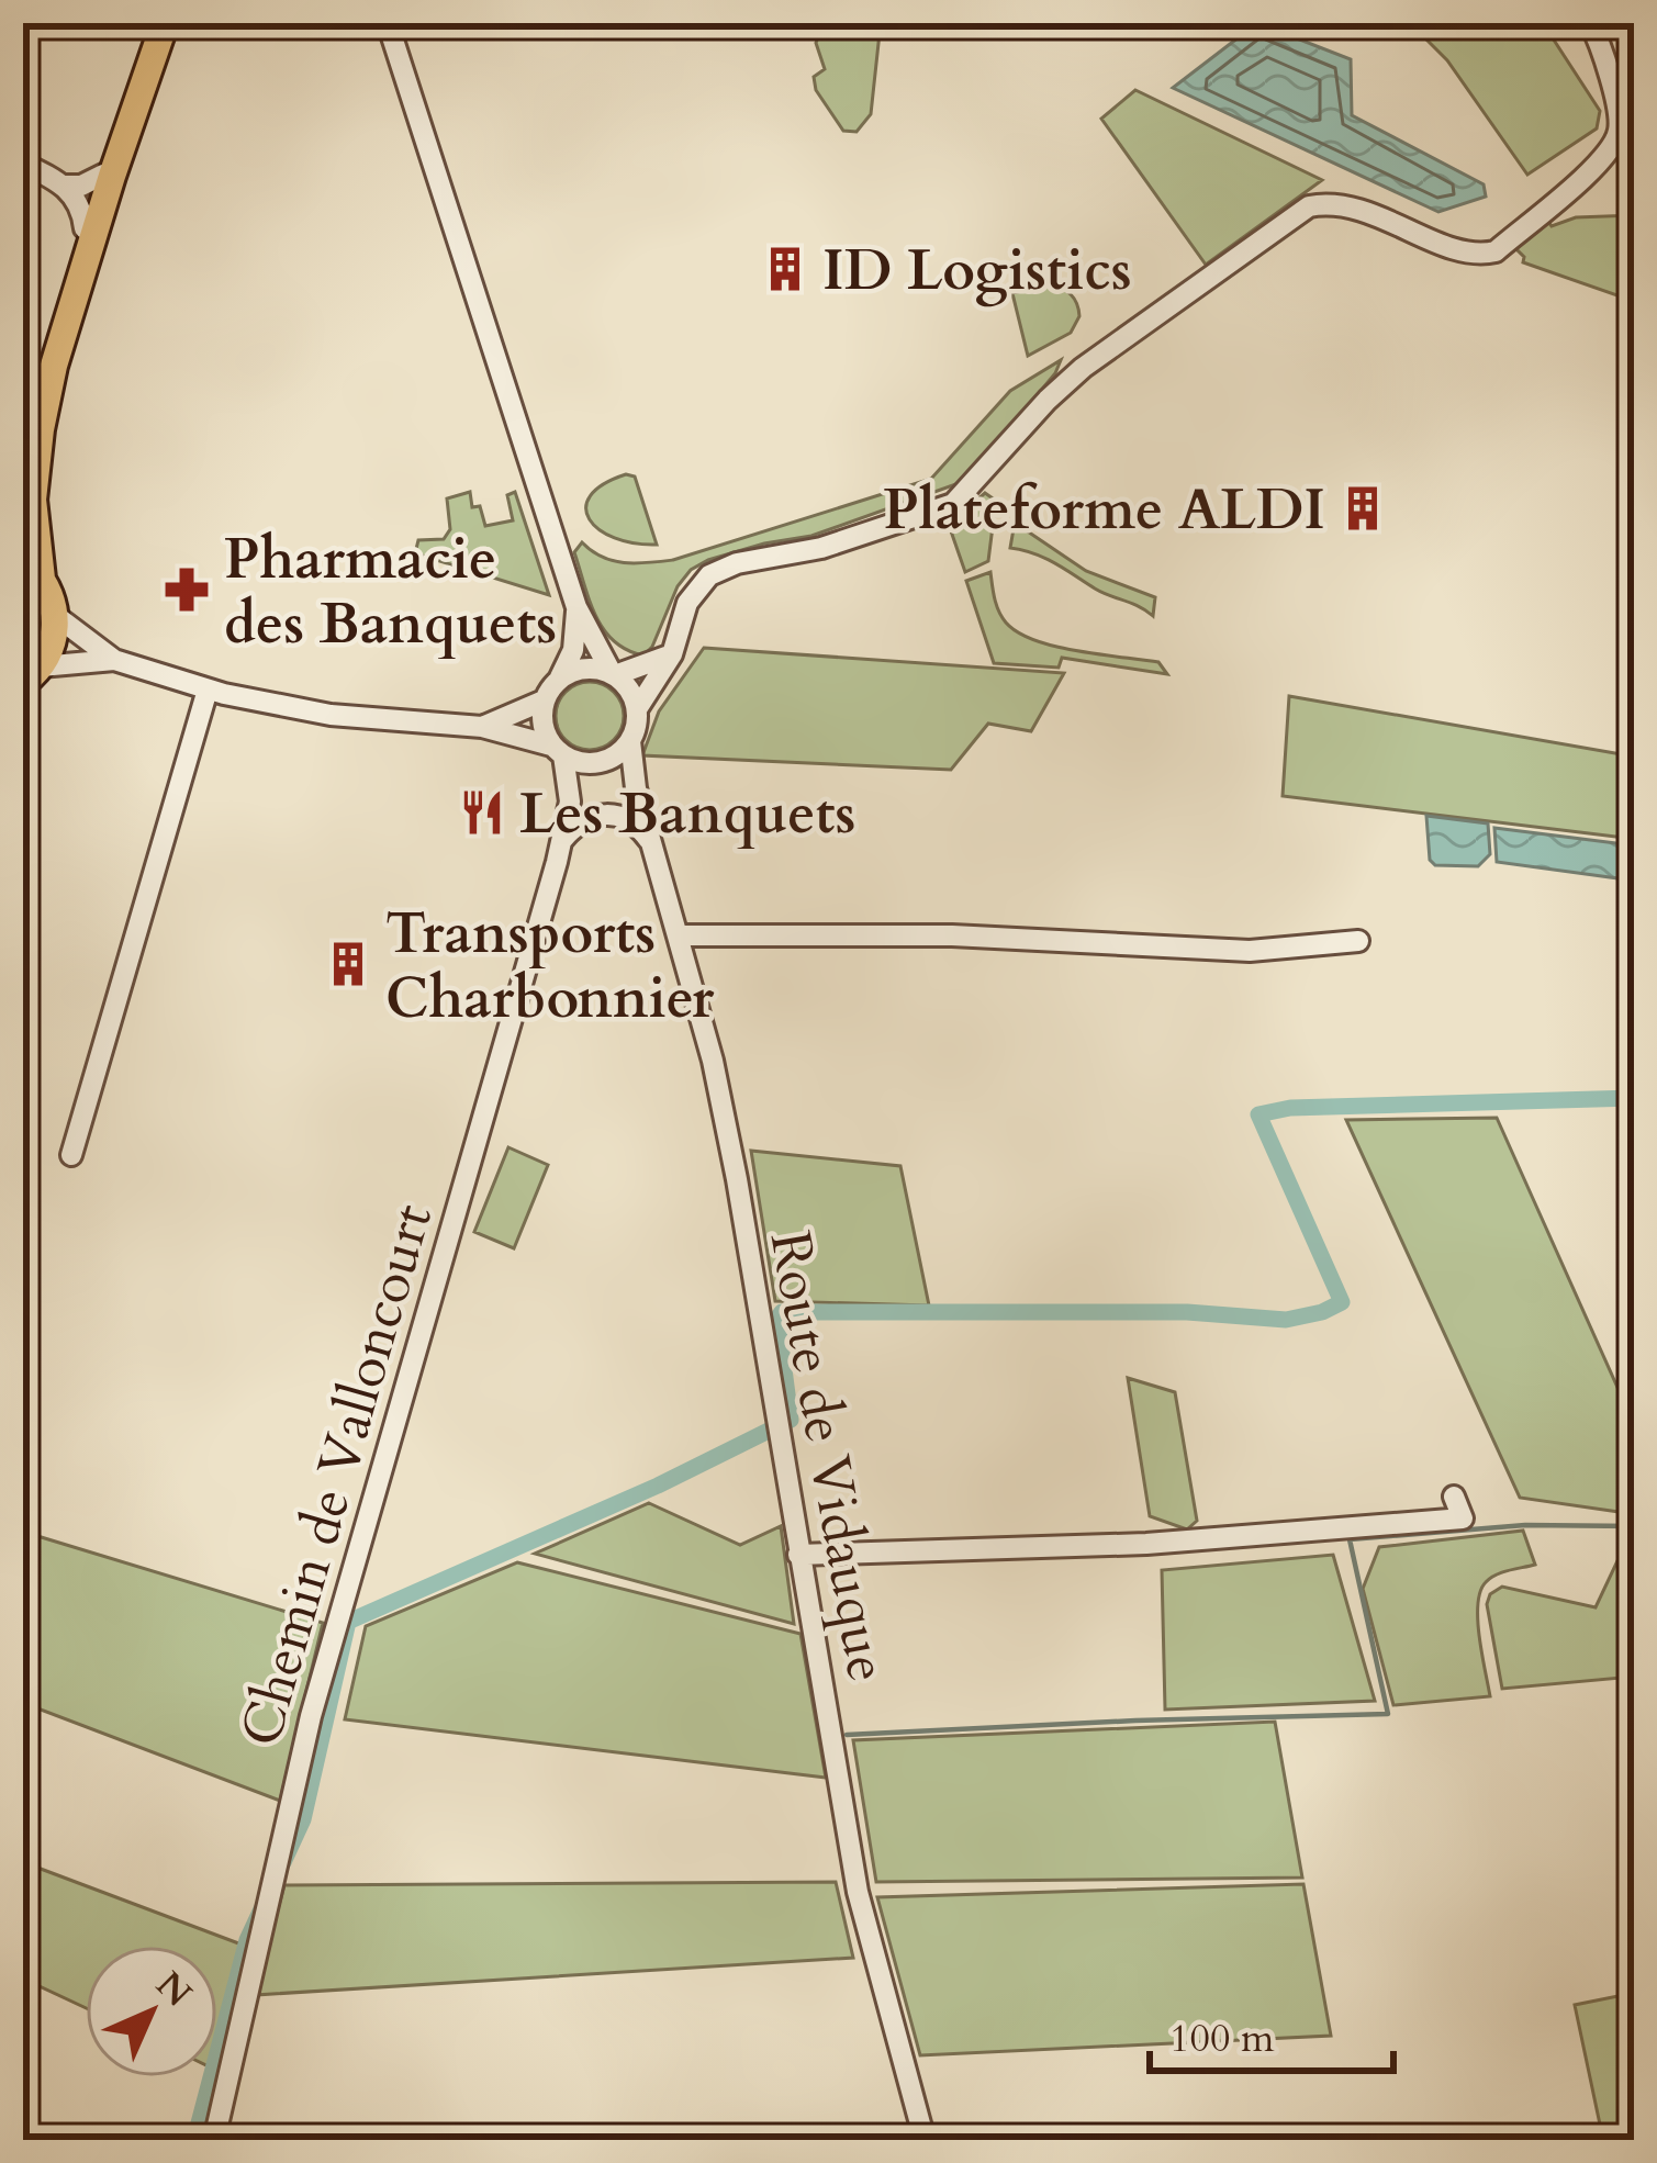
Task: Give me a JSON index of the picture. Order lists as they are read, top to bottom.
{
  "streets": {
    "street": ["Route de Vidauque", "Chemin de Valloncourt"]
  },
  "crossings": [
    ["Route de Vidauque", "Chemin de Valloncourt"]
  ],
  "places": {
    "building": ["ID Logistics", "Plateforme ALDI", "Transports Charbonnier"],
    "pharmacy": ["Pharmacie des Banquets"],
    "restaurant": ["Les Banquets"]
  },
  "scale_bar": "100 m",
  "north": "top right"
}
